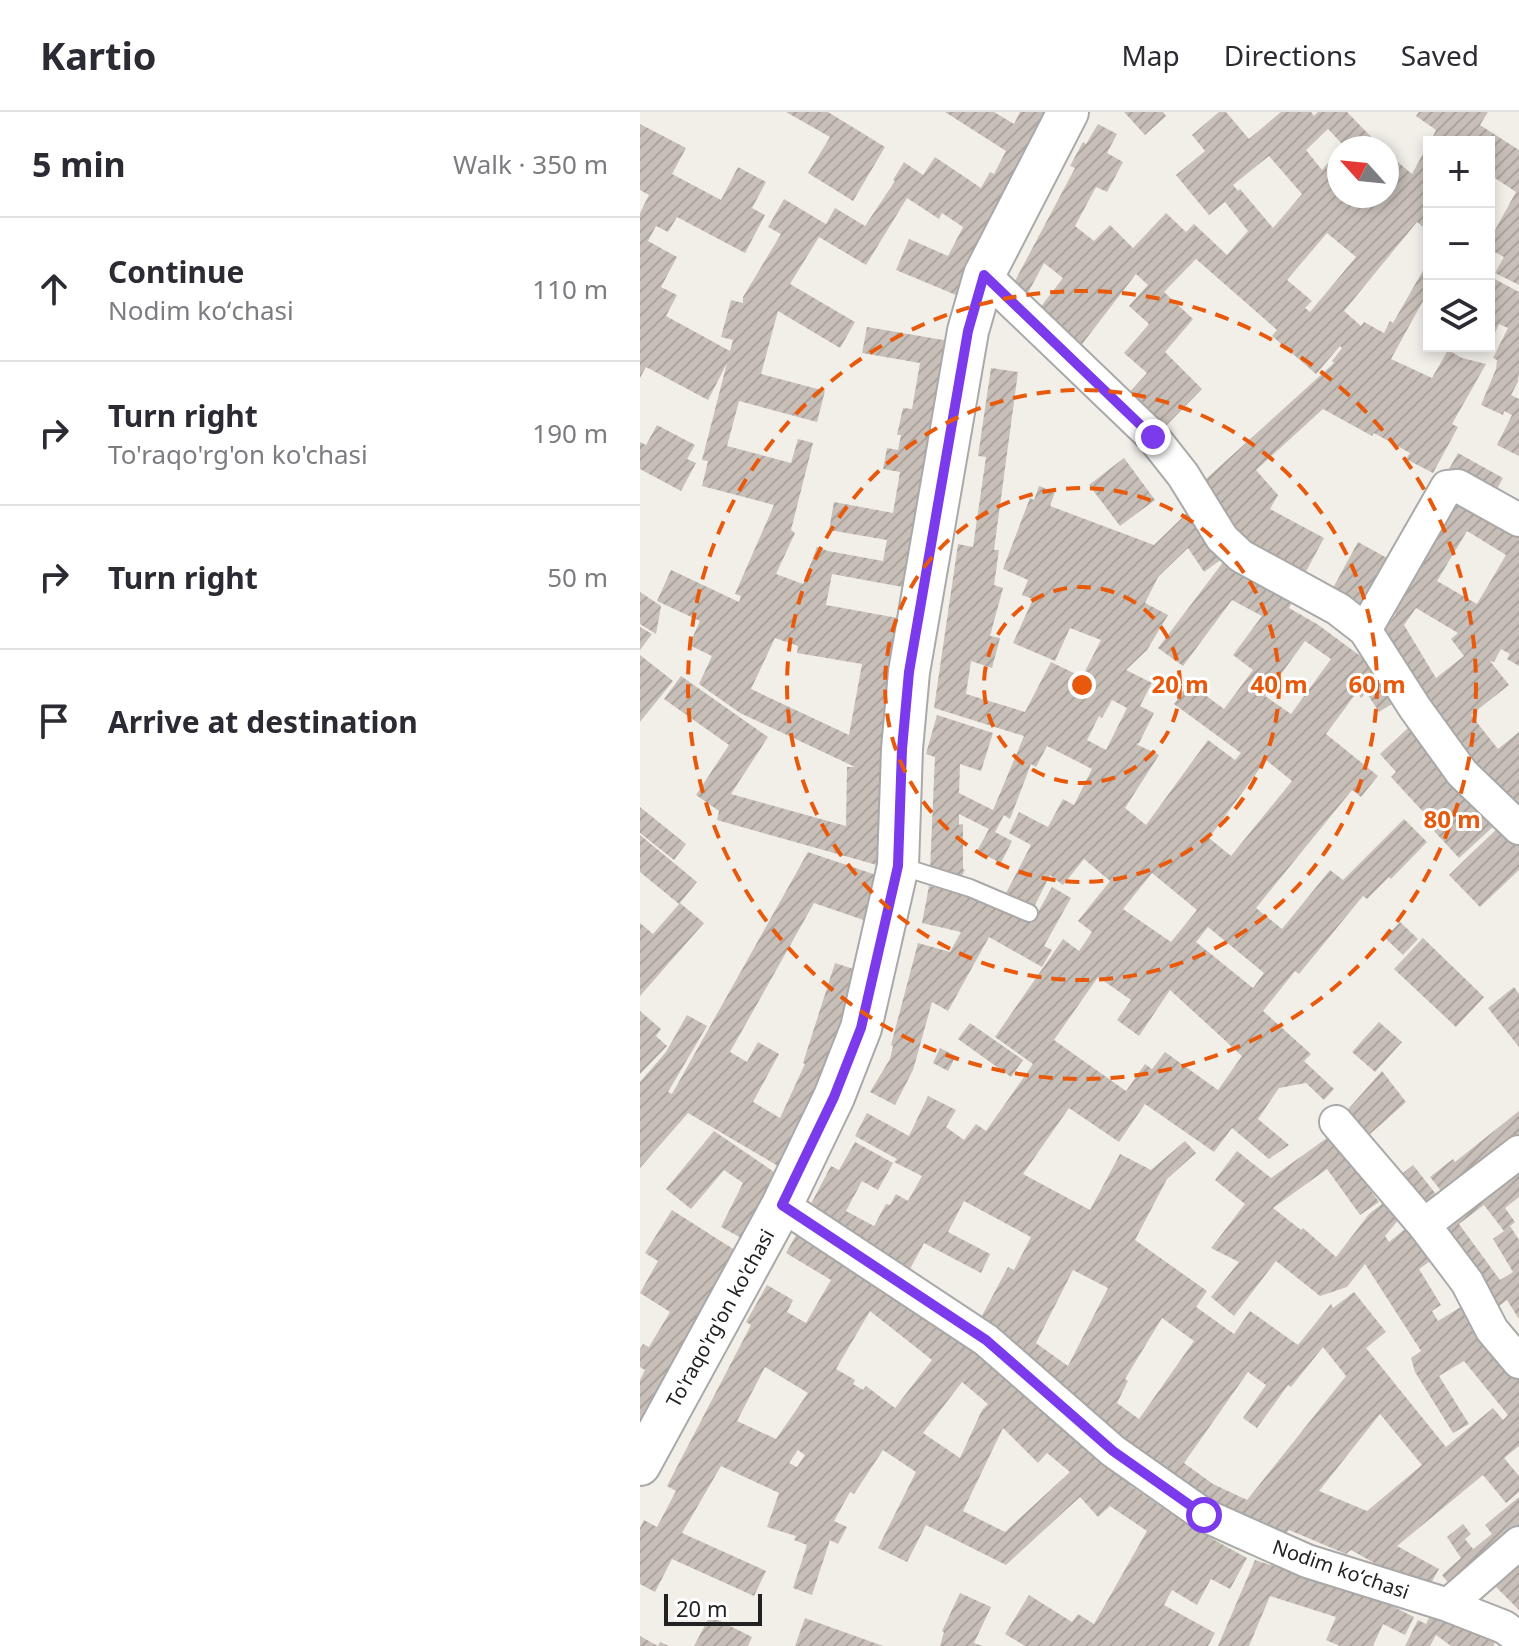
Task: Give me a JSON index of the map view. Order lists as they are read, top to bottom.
{
  "streets": {
    "street": ["To'raqo'rg'on ko'chasi", "Nodim koʻchasi"]
  },
  "crossings": [
    ["To'raqo'rg'on ko'chasi", "Nodim koʻchasi"]
  ],
  "scale_bar": "20 m",
  "north": "top left",
  "page": {
    "header": "Kartio",
    "nav": ["Map", "Directions", "Saved"],
    "heading": ["5 min", "Walk · 350 m"],
    "map_buttons": ["+", "−"],
    "list": [
      ["Continue", "Nodim koʻchasi", "110 m"],
      ["Turn right", "To'raqo'rg'on ko'chasi", "190 m"],
      ["Turn right", "50 m"],
      "Arrive at destination"
    ],
    "scale": "20 m"
  },
  "rings": [
    "20 m",
    "40 m",
    "60 m",
    "80 m"
  ]
}
